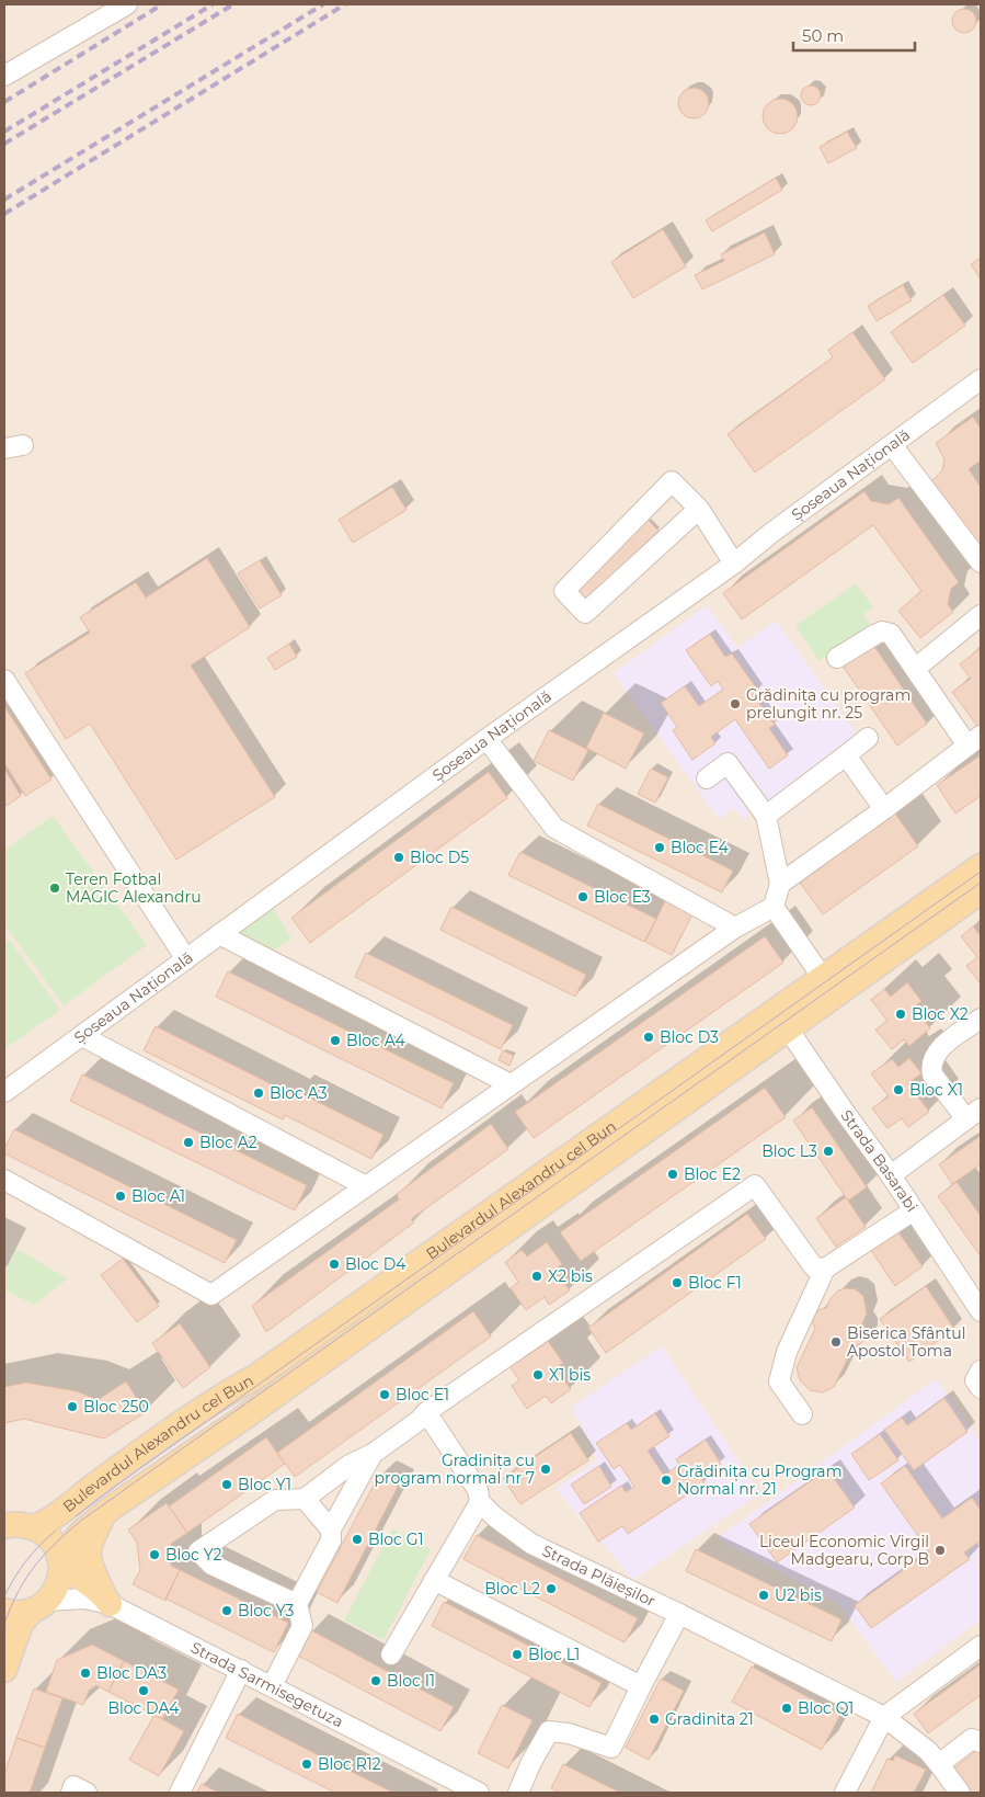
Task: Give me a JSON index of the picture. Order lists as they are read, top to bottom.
{
  "streets": {
    "main road": ["Bulevardul Alexandru cel Bun"],
    "street": [
      "Șoseaua Națională",
      "Strada Basarabi",
      "Strada Plăieșilor",
      "Strada Sarmisegetuza"
    ]
  },
  "crossings": [
    ["Strada Basarabi", "Bulevardul Alexandru cel Bun"]
  ],
  "places": [
    "Grădinița cu program prelungit nr. 25",
    "Bloc E4",
    "Bloc D5",
    "Teren Fotbal MAGIC Alexandru",
    "Bloc E3",
    "Bloc X2",
    "Bloc D3",
    "Bloc A4",
    "Bloc X1",
    "Bloc A3",
    "Bloc A2",
    "Bloc L3",
    "Bloc E2",
    "Bloc A1",
    "Bloc D4",
    "X2 bis",
    "Bloc F1",
    "Biserica Sfântul Apostol Toma",
    "X1 bis",
    "Bloc E1",
    "Bloc 250",
    "Gradinița cu program normal nr 7",
    "Grădinița cu Program Normal nr. 21",
    "Bloc Y1",
    "Bloc G1",
    "Liceul Economic Virgil Madgearu, Corp B",
    "Bloc Y2",
    "Bloc L2",
    "U2 bis",
    "Bloc Y3",
    "Bloc L1",
    "Bloc DA3",
    "Bloc I1",
    "Bloc DA4",
    "Bloc Q1",
    "Gradinita 21",
    "Bloc R12"
  ],
  "scale_bar": "50 m"
}
